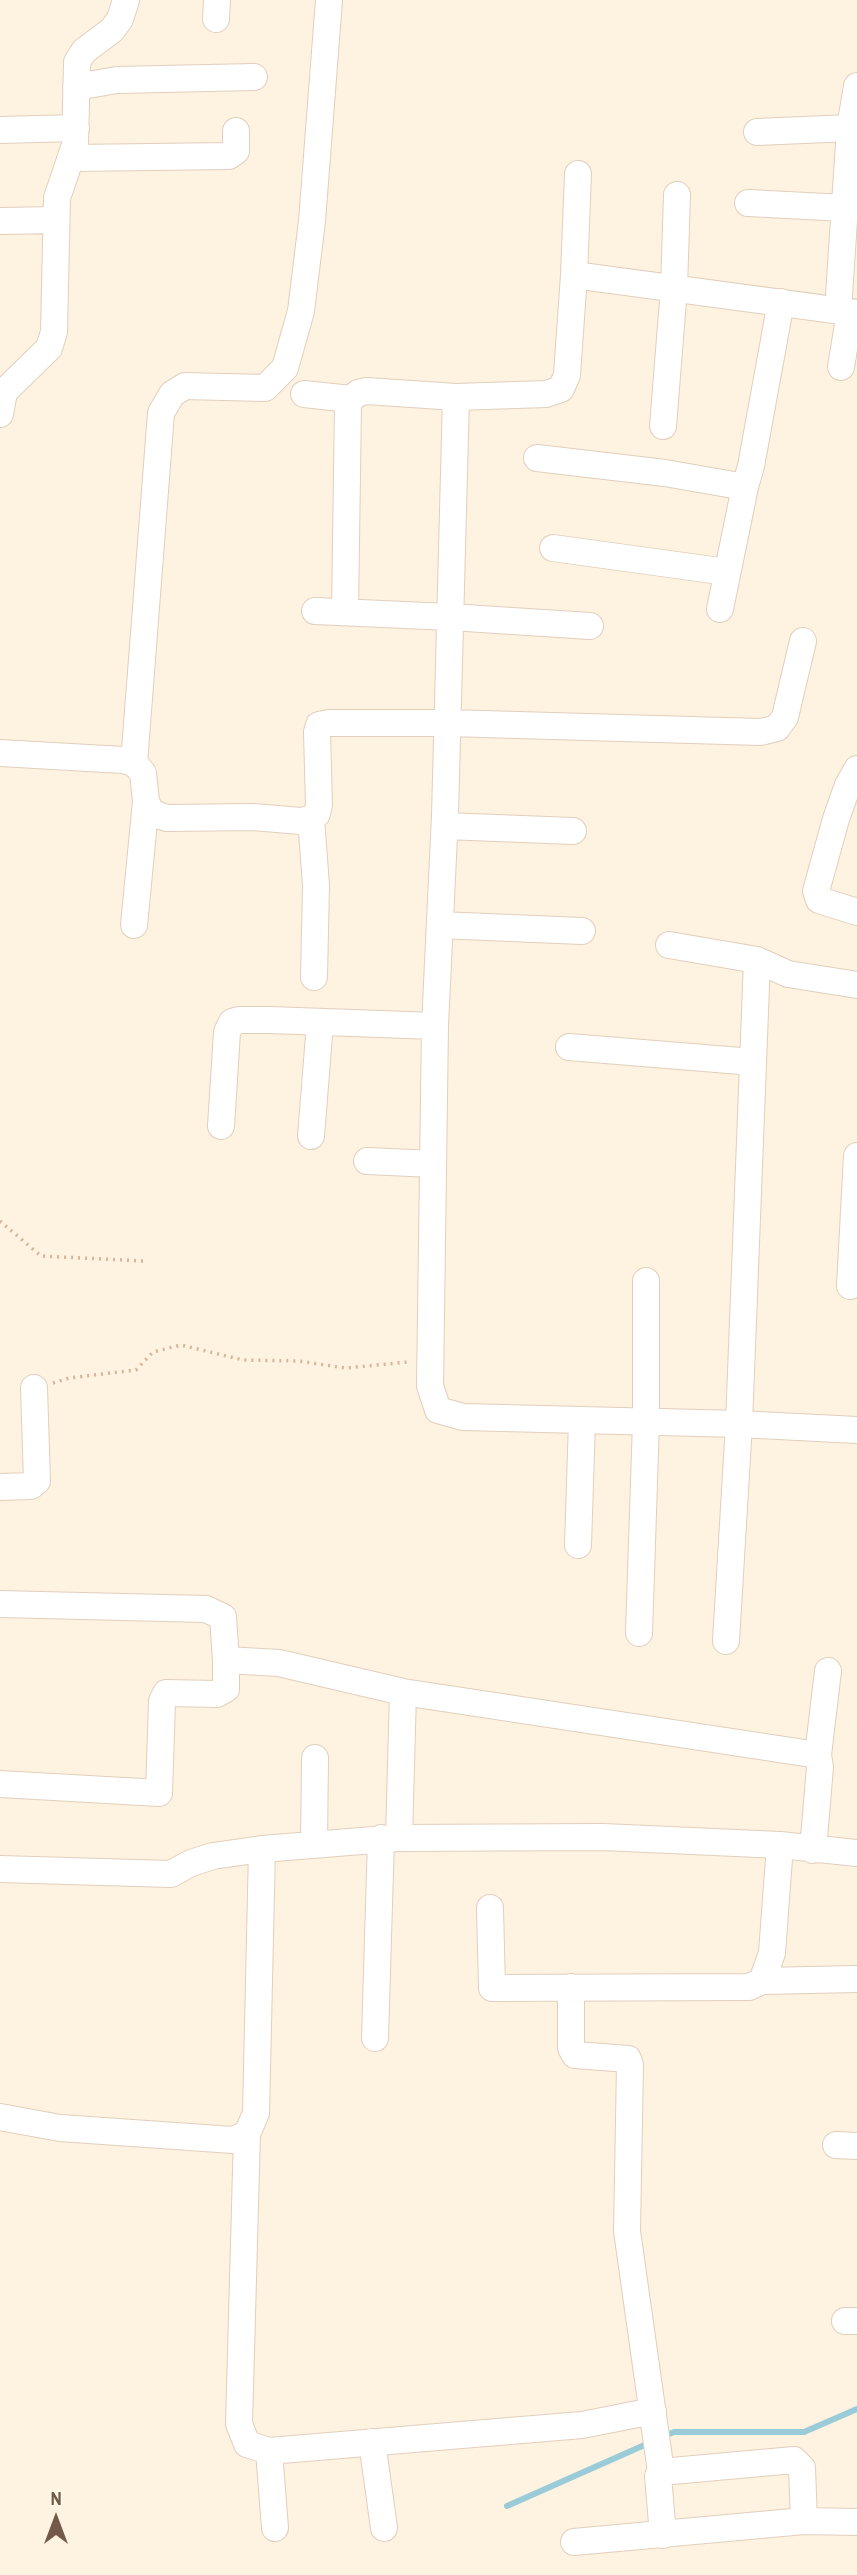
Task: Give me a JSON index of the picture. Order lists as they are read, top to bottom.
{
  "north": "top"
}
